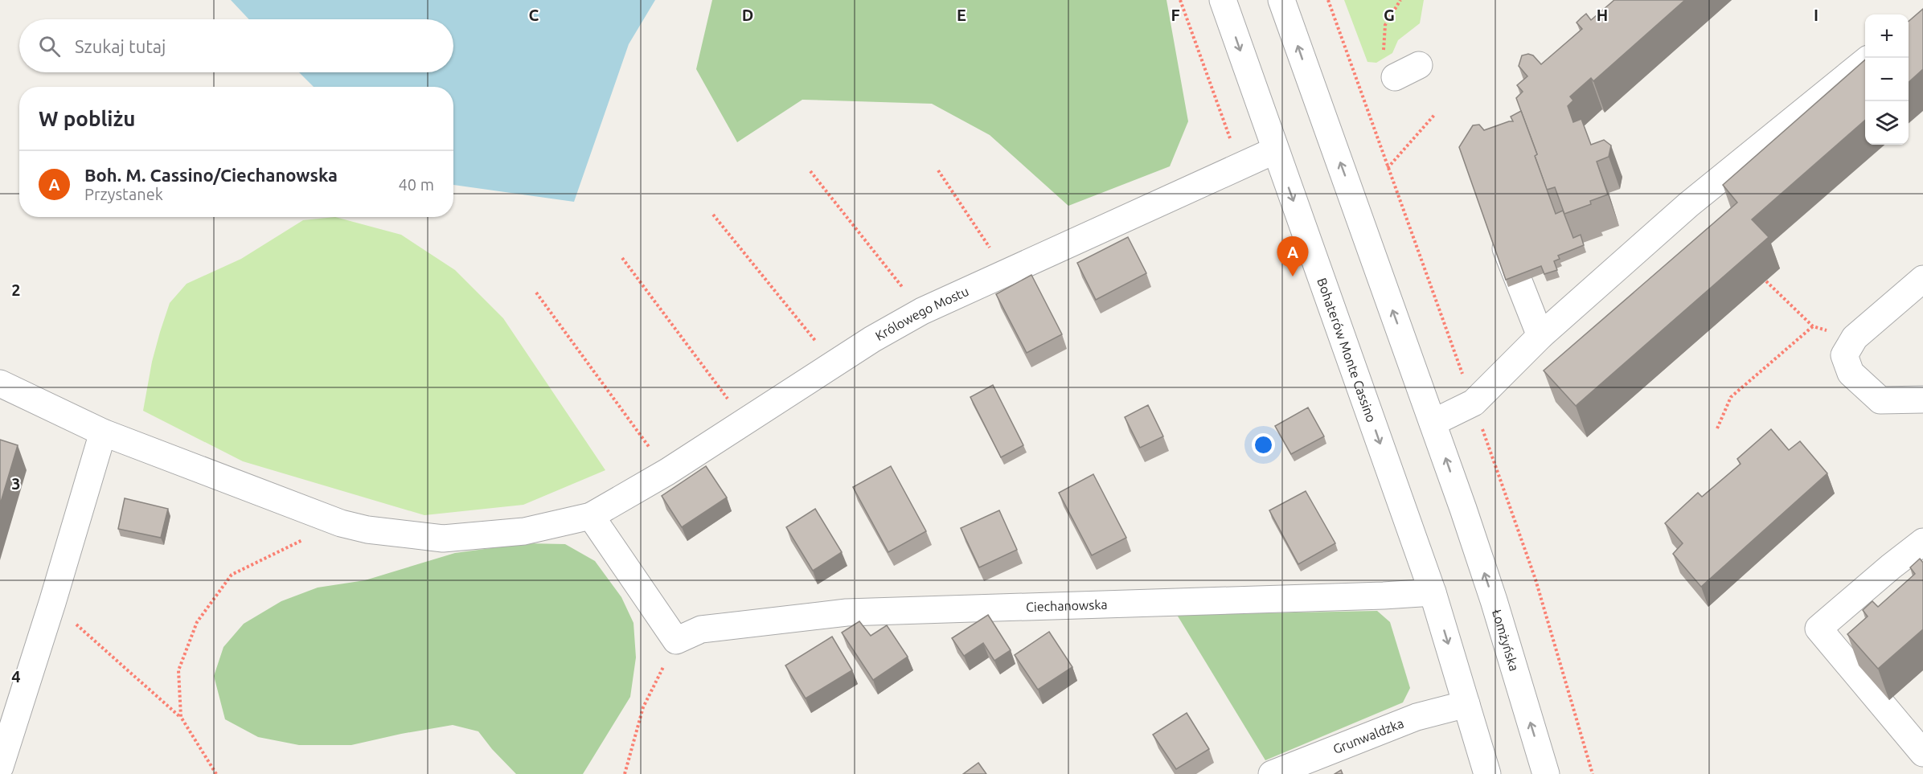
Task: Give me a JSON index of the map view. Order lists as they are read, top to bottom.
{
  "streets": {
    "street": [
      "Królowego Mostu",
      "Bohaterów Monte Cassino",
      "Ciechanowska",
      "Łomżyńska",
      "Grunwaldzka"
    ]
  },
  "crossings": [
    ["Królowego Mostu", "Bohaterów Monte Cassino"],
    ["Bohaterów Monte Cassino", "Ciechanowska"]
  ],
  "page": {
    "map_buttons": ["+", "−"],
    "search": "Szukaj tutaj",
    "heading": "W pobliżu",
    "list": [
      {
        "mark": "A",
        "name": "Boh. M. Cassino/Ciechanowska",
        "note": "Przystanek",
        "value": "40 m"
      }
    ],
    "pins": "A"
  },
  "grid": {
    "columns": [
      "C",
      "D",
      "E",
      "F",
      "G",
      "H",
      "I"
    ],
    "rows": ["2", "3", "4"]
  }
}
